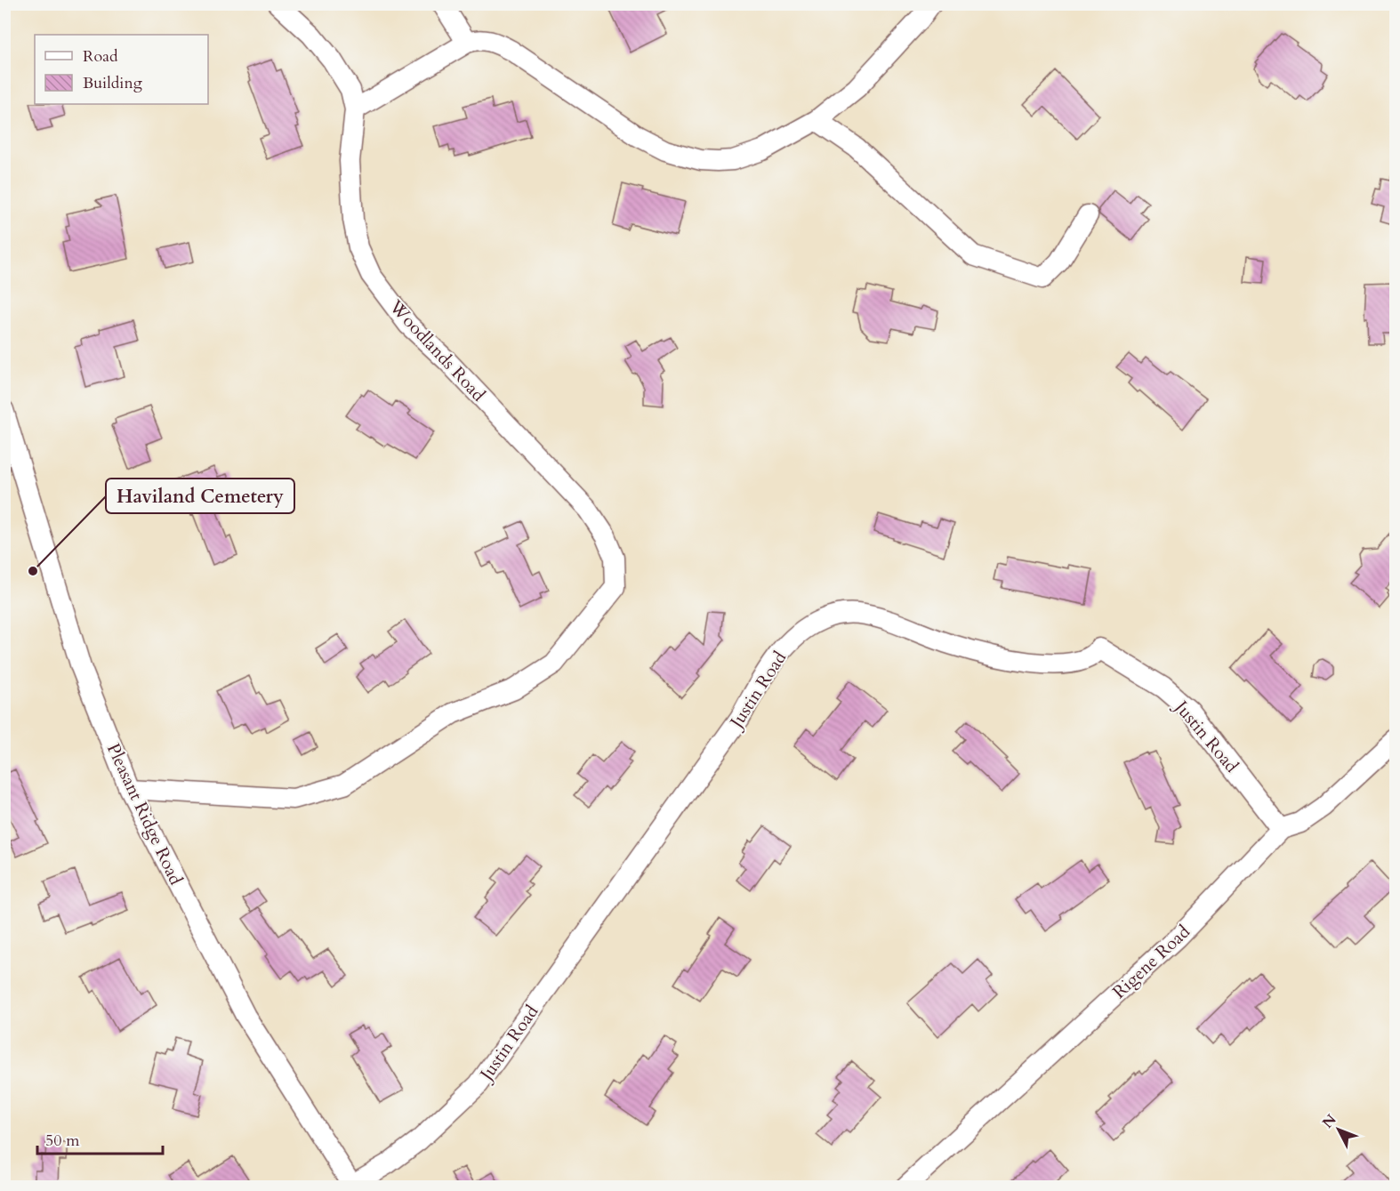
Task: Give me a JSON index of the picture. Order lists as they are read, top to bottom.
{
  "streets": {
    "street": [
      "Woodlands Road",
      "Justin Road",
      "Pleasant Ridge Road",
      "Rigene Road"
    ]
  },
  "crossings": [
    ["Woodlands Road", "Pleasant Ridge Road"],
    ["Justin Road", "Pleasant Ridge Road"],
    ["Justin Road", "Rigene Road"]
  ],
  "places": ["Haviland Cemetery"],
  "legend": ["Road", "Building"],
  "scale_bar": "50 m",
  "north": "top left"
}
